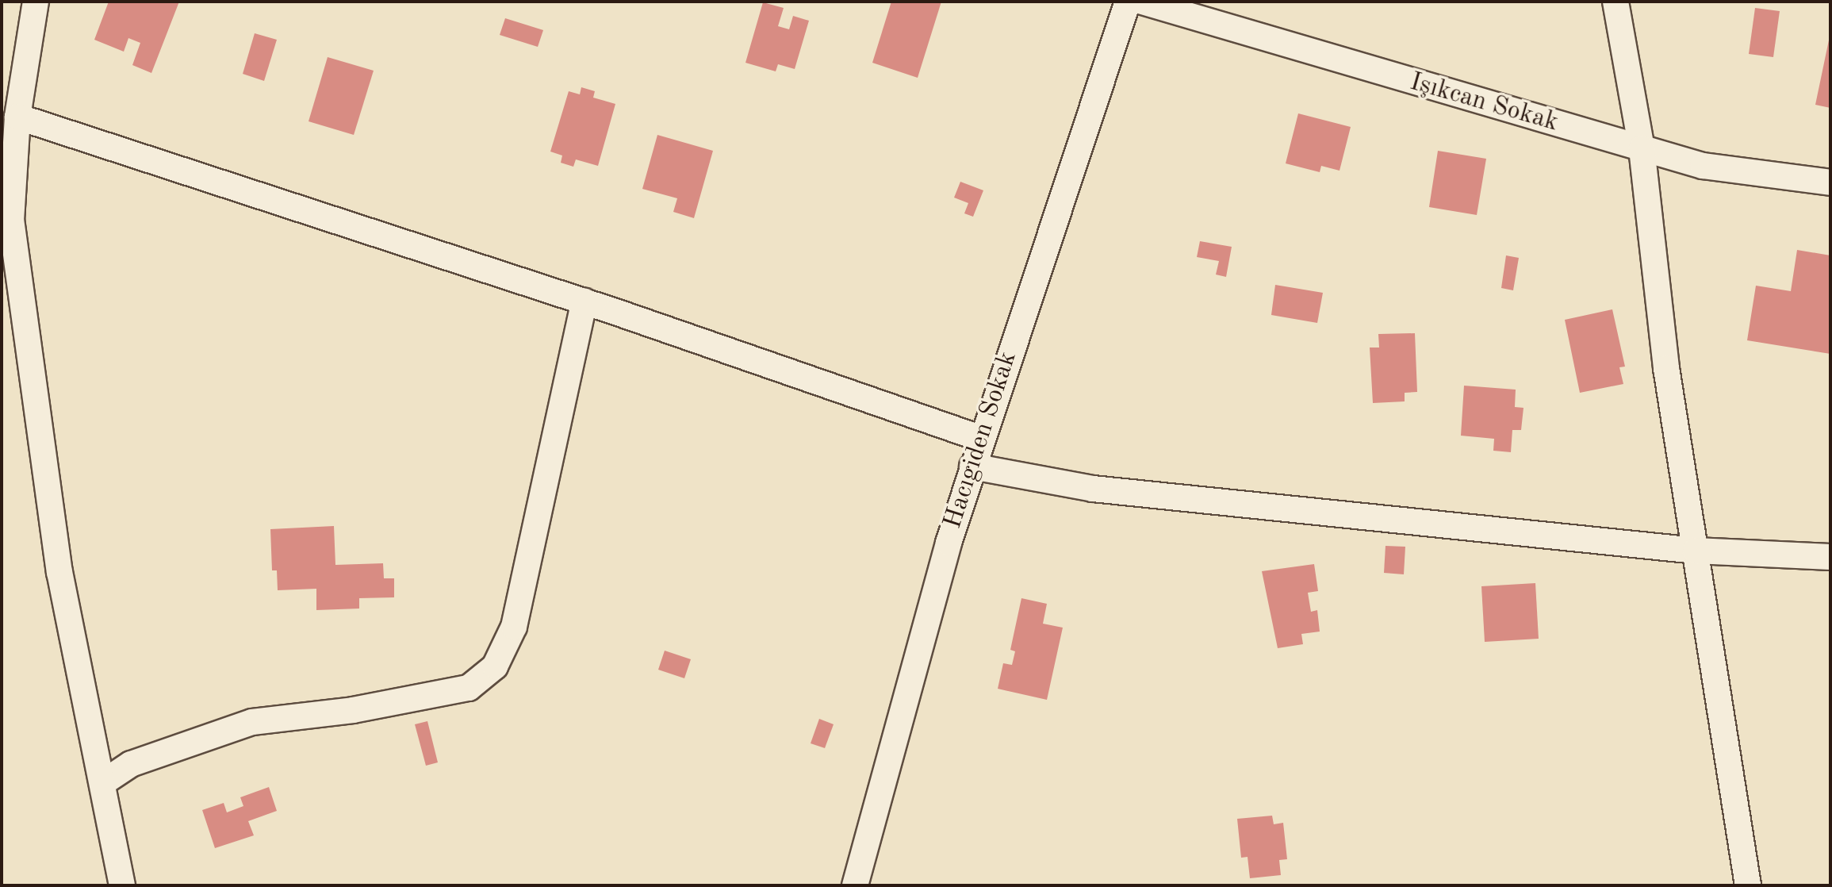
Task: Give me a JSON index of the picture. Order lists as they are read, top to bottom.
{
  "streets": {
    "street": ["Işıkcan Sokak", "Hacıgiden Sokak"]
  }
}
